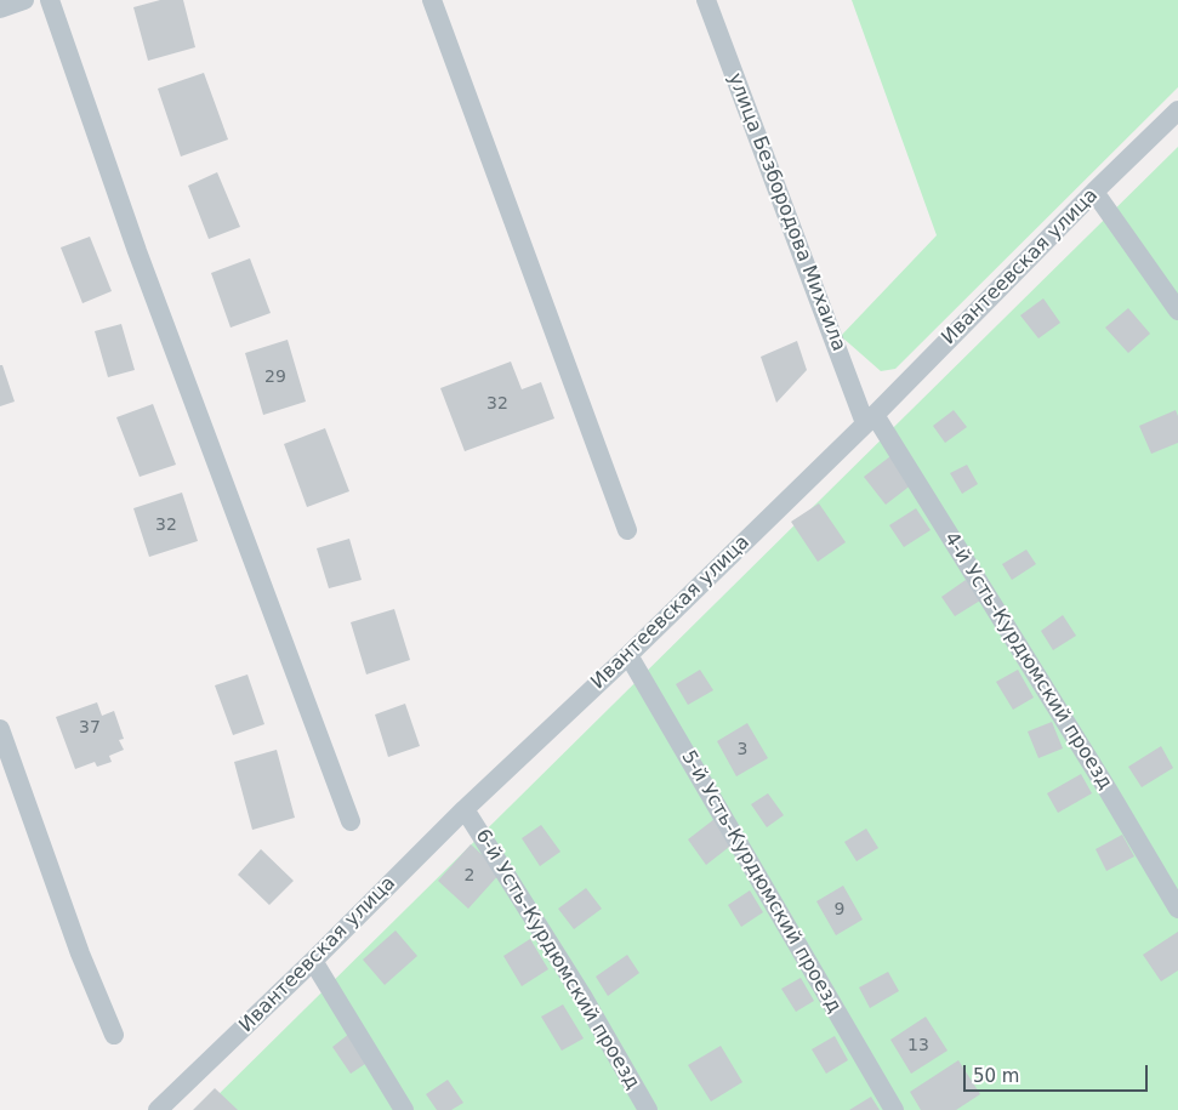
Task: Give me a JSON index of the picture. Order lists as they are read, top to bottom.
{
  "streets": {
    "street": [
      "улица Безбородова Михаила",
      "Ивантеевская улица",
      "4-й Усть-Курдюмский проезд",
      "5-й Усть-Курдюмский проезд",
      "6-й Усть-Курдюмский проезд"
    ]
  },
  "crossings": [
    ["улица Безбородова Михаила", "Ивантеевская улица"],
    ["улица Безбородова Михаила", "4-й Усть-Курдюмский проезд"],
    ["Ивантеевская улица", "4-й Усть-Курдюмский проезд"],
    ["Ивантеевская улица", "5-й Усть-Курдюмский проезд"],
    ["Ивантеевская улица", "6-й Усть-Курдюмский проезд"]
  ],
  "house_numbers": [
    "29",
    "32",
    "32",
    "37",
    "3",
    "2",
    "9",
    "13"
  ],
  "scale_bar": "50 m"
}
